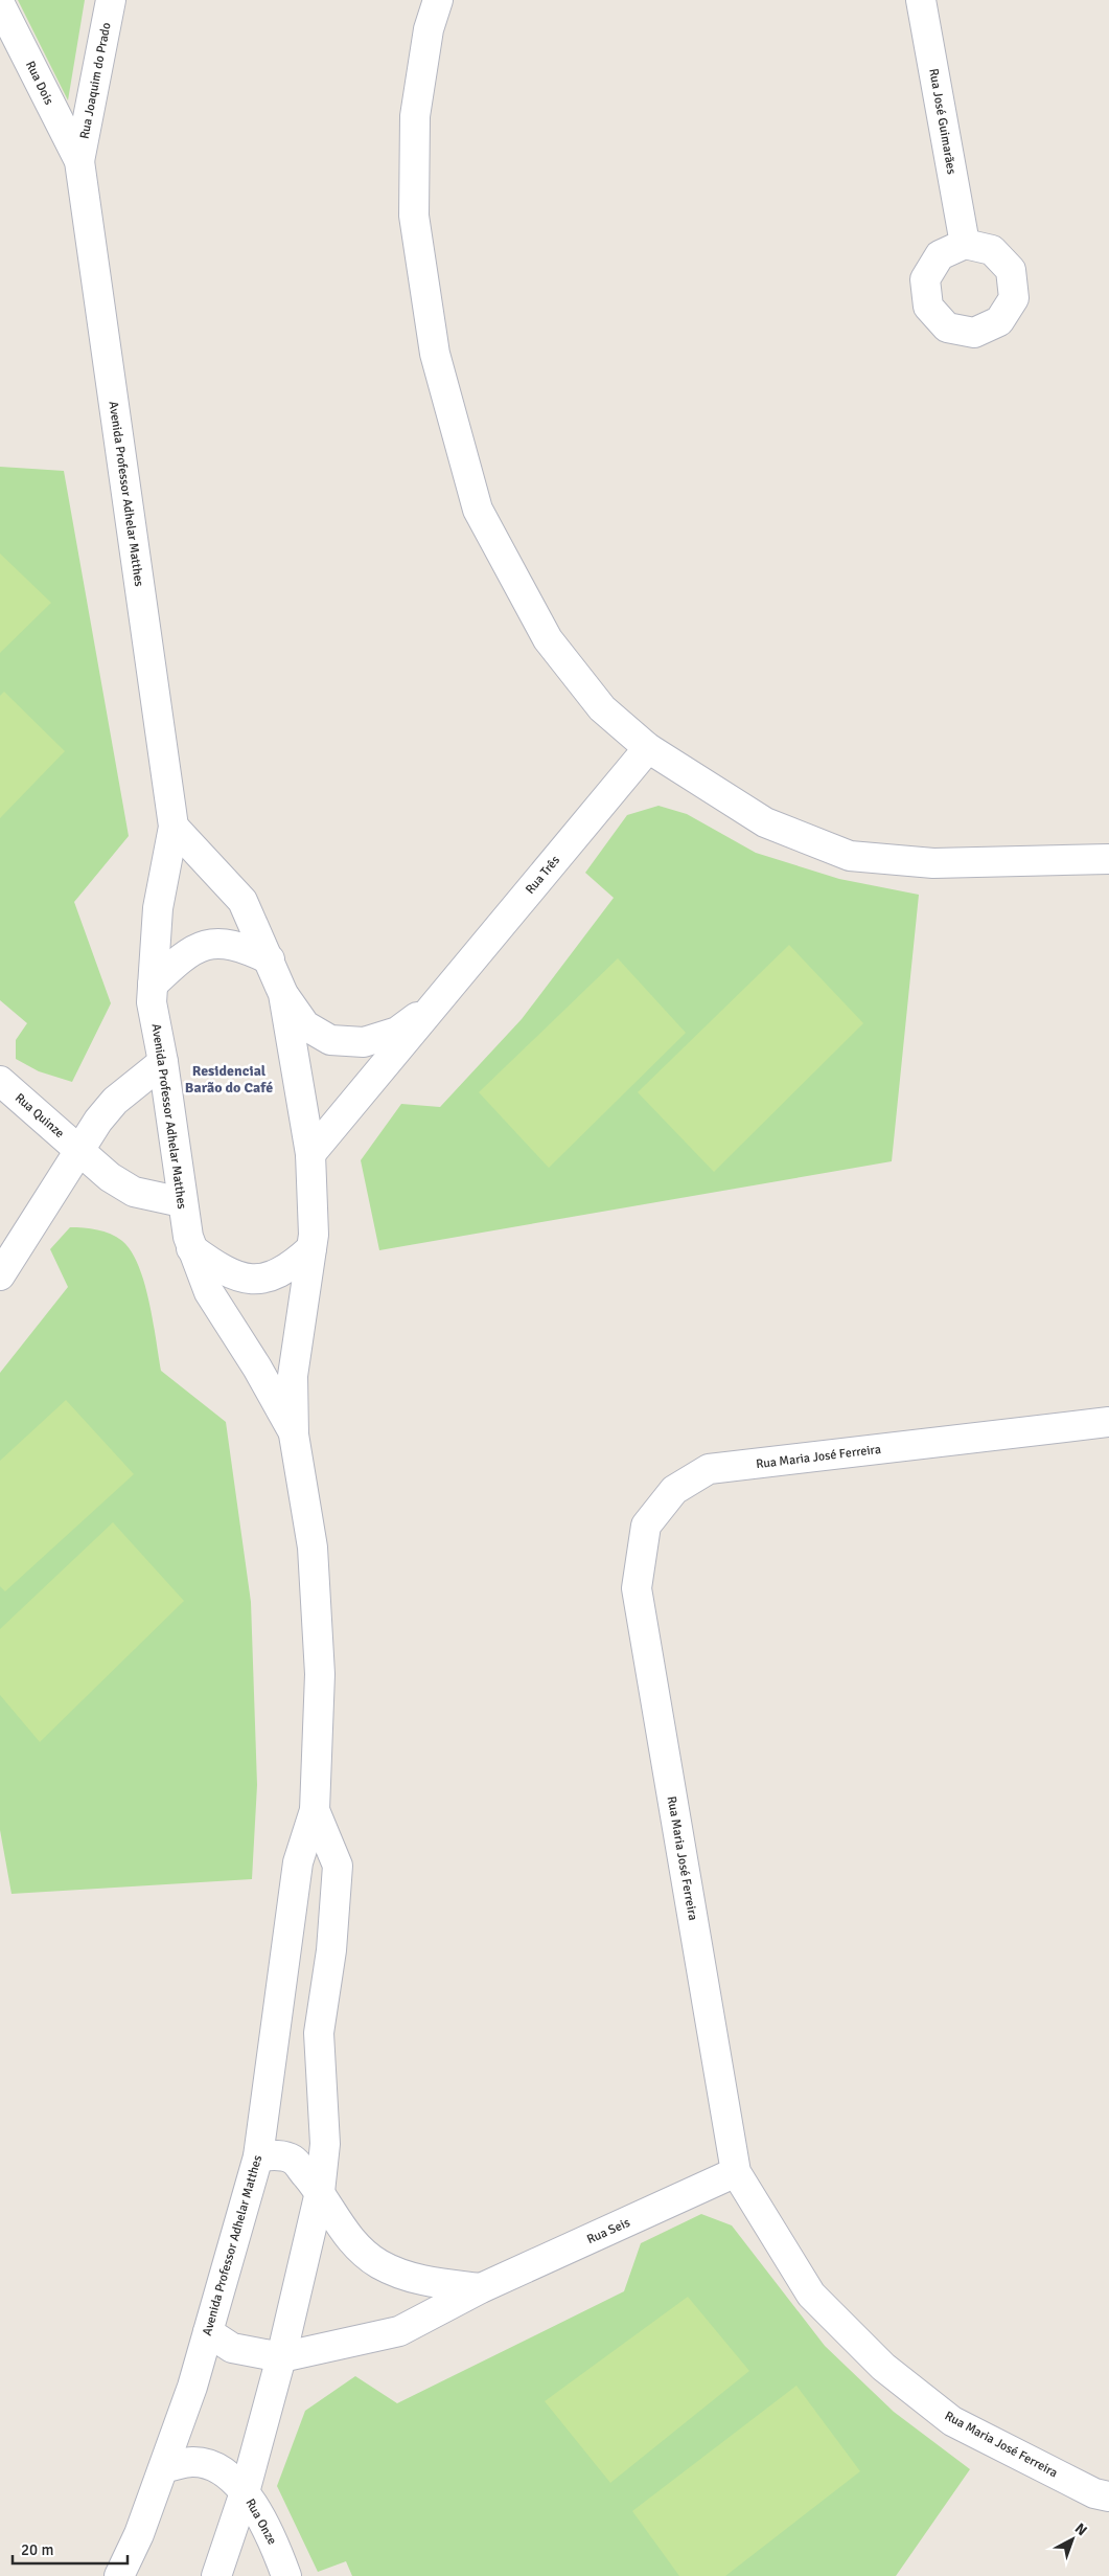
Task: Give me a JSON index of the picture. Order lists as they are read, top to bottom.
{
  "streets": {
    "street": [
      "Rua Joaquim do Prado",
      "Rua Dois",
      "Rua José Guimarães",
      "Avenida Professor Adhelar Matthes",
      "Rua Três",
      "Rua Quinze",
      "Rua Maria José Ferreira",
      "Rua Seis",
      "Rua Onze"
    ]
  },
  "crossings": [
    ["Rua Joaquim do Prado", "Rua Dois"],
    ["Rua Joaquim do Prado", "Avenida Professor Adhelar Matthes"],
    ["Rua Dois", "Avenida Professor Adhelar Matthes"],
    ["Avenida Professor Adhelar Matthes", "Rua Três"],
    ["Avenida Professor Adhelar Matthes", "Rua Quinze"],
    ["Avenida Professor Adhelar Matthes", "Rua Seis"],
    ["Avenida Professor Adhelar Matthes", "Rua Onze"],
    ["Rua Maria José Ferreira", "Rua Seis"]
  ],
  "districts": ["Residencial Barão do Café"],
  "scale_bar": "20 m",
  "north": "top right"
}
